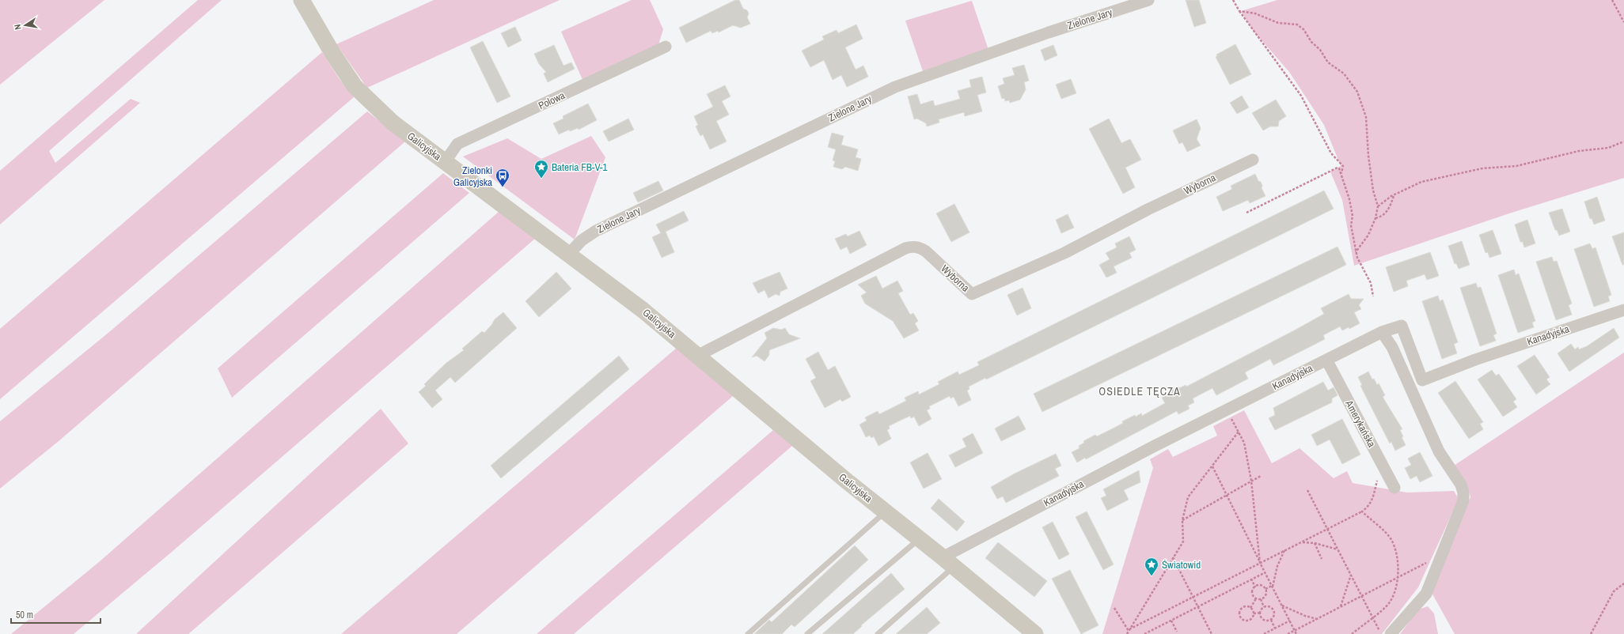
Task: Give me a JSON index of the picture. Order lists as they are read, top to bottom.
{
  "streets": {
    "street": [
      "Zielone Jary",
      "Polowa",
      "Galicyjska",
      "Wyborna",
      "Kanadyjska",
      "Amerykańska"
    ]
  },
  "crossings": [
    ["Zielone Jary", "Galicyjska"],
    ["Polowa", "Galicyjska"],
    ["Galicyjska", "Wyborna"],
    ["Galicyjska", "Kanadyjska"],
    ["Kanadyjska", "Amerykańska"]
  ],
  "districts": ["OSIEDLE TĘCZA"],
  "places": {
    "place": ["Bateria FB-V-1", "Światowid"],
    "bus stop": ["Zielonki Galicyjska"]
  },
  "scale_bar": "50 m",
  "north": "left"
}
